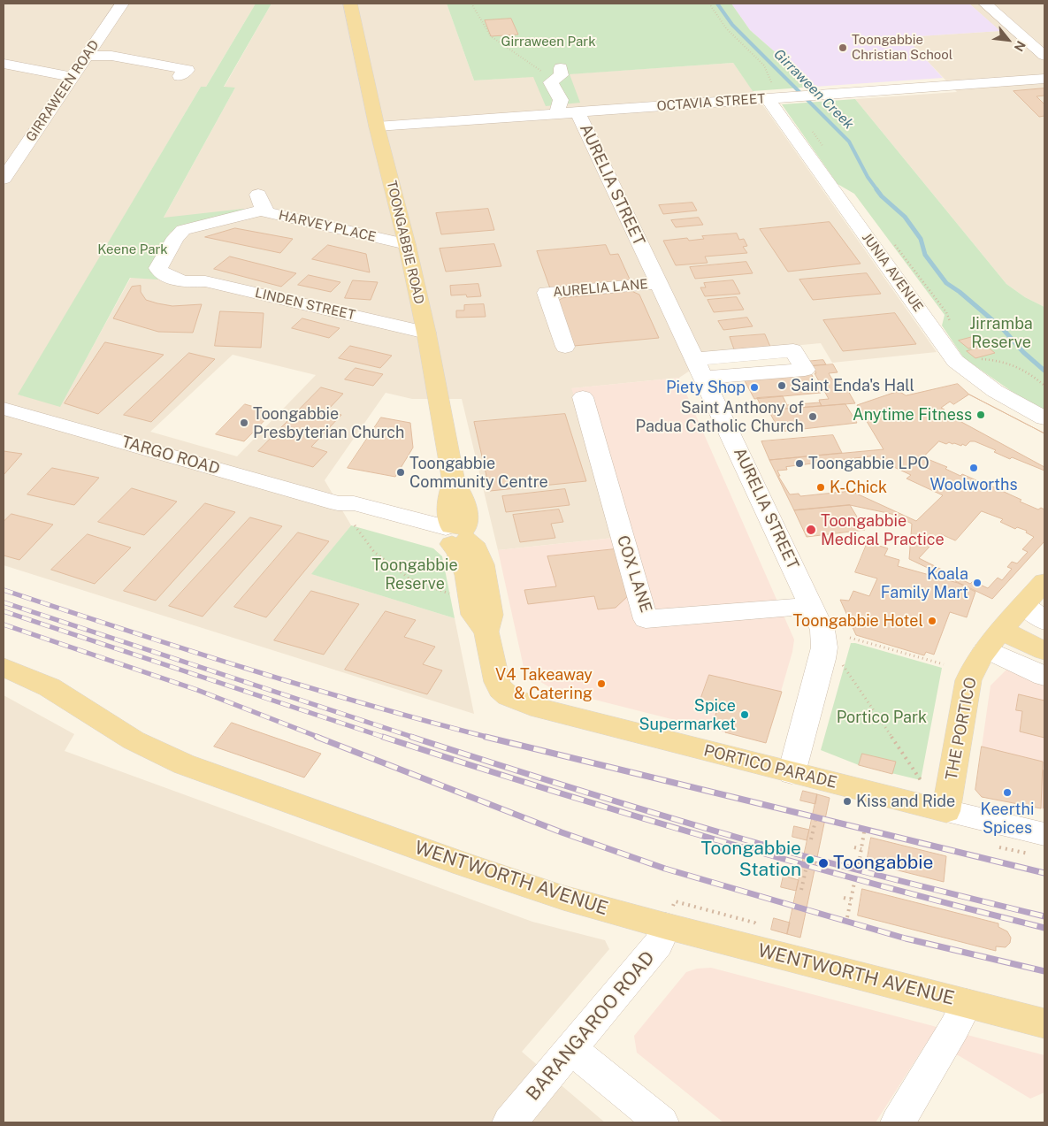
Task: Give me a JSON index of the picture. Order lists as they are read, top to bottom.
{
  "streets": {
    "main road": [
      "TOONGABBIE ROAD",
      "THE PORTICO",
      "PORTICO PARADE",
      "WENTWORTH AVENUE"
    ],
    "street": [
      "GIRRAWEEN ROAD",
      "OCTAVIA STREET",
      "AURELIA STREET",
      "HARVEY PLACE",
      "JUNIA AVENUE",
      "AURELIA LANE",
      "LINDEN STREET",
      "TARGO ROAD",
      "COX LANE",
      "BARANGAROO ROAD"
    ]
  },
  "crossings": [
    ["OCTAVIA STREET", "AURELIA STREET"],
    ["OCTAVIA STREET", "TOONGABBIE ROAD"],
    ["OCTAVIA STREET", "JUNIA AVENUE"],
    ["AURELIA STREET", "AURELIA LANE"],
    ["AURELIA STREET", "COX LANE"],
    ["AURELIA STREET", "PORTICO PARADE"],
    ["HARVEY PLACE", "TOONGABBIE ROAD"],
    ["HARVEY PLACE", "LINDEN STREET"],
    ["TOONGABBIE ROAD", "LINDEN STREET"],
    ["TOONGABBIE ROAD", "TARGO ROAD"],
    ["TOONGABBIE ROAD", "PORTICO PARADE"],
    ["THE PORTICO", "PORTICO PARADE"],
    ["WENTWORTH AVENUE", "BARANGAROO ROAD"]
  ],
  "water": ["Girraween Creek"],
  "parks": [
    "Girraween Park",
    "Keene Park",
    "Jirramba Reserve",
    "Toongabbie Reserve",
    "Portico Park"
  ],
  "places": [
    "Toongabbie Christian School",
    "Saint Enda's Hall",
    "Piety Shop",
    "Anytime Fitness",
    "Saint Anthony of Padua Catholic Church",
    "Toongabbie Presbyterian Church",
    "Toongabbie LPO",
    "Woolworths",
    "Toongabbie Community Centre",
    "K-Chick",
    "Toongabbie Medical Practice",
    "Koala Family Mart",
    "Toongabbie Hotel",
    "V4 Takeaway & Catering",
    "Spice Supermarket",
    "Keerthi Spices",
    "Kiss and Ride",
    "Toongabbie Station",
    "Toongabbie"
  ],
  "north": "bottom right"
}
